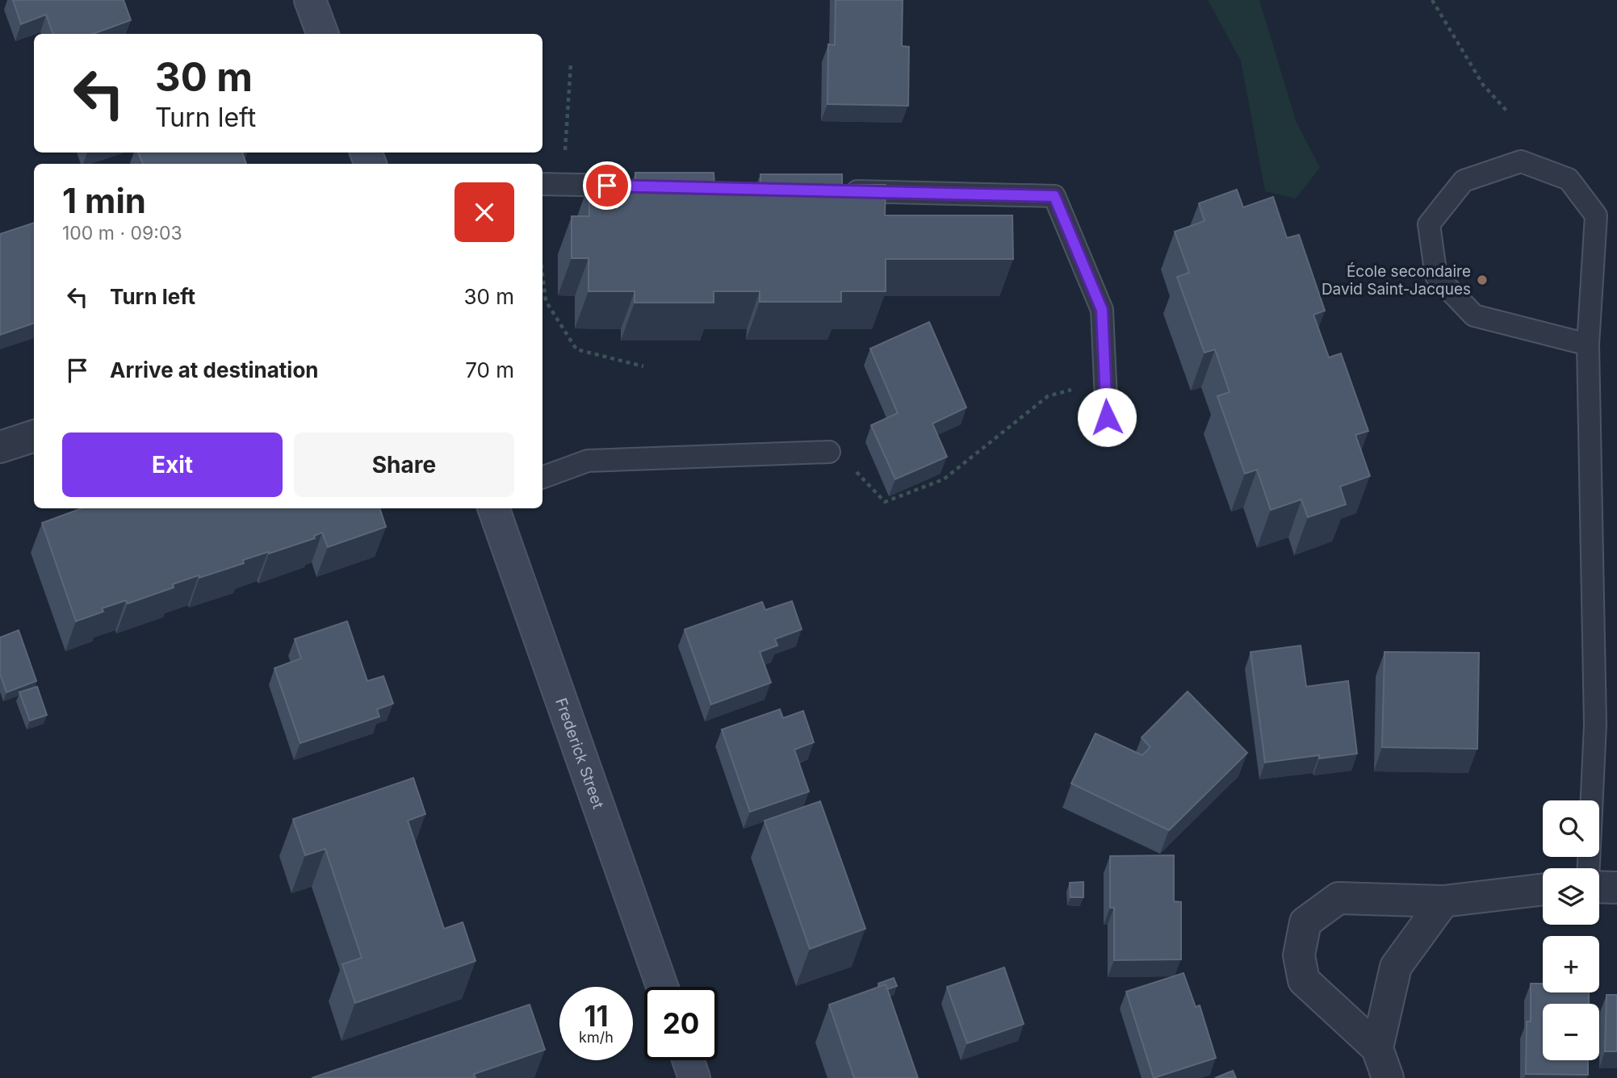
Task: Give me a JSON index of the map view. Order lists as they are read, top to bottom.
{
  "streets": {
    "main road": ["Frederick Street"]
  },
  "places": ["École secondaire David Saint-Jacques"],
  "page": {
    "turn": ["30 m", "Turn left"],
    "heading": ["1 min", "100 m · 09:03"],
    "list": [
      {
        "name": "Turn left",
        "value": "30 m"
      },
      {
        "name": "Arrive at destination",
        "value": "70 m"
      }
    ],
    "buttons": ["Exit", "Share"],
    "map_buttons": ["+", "−"],
    "speed": "11 km/h",
    "limit": "20"
  }
}
